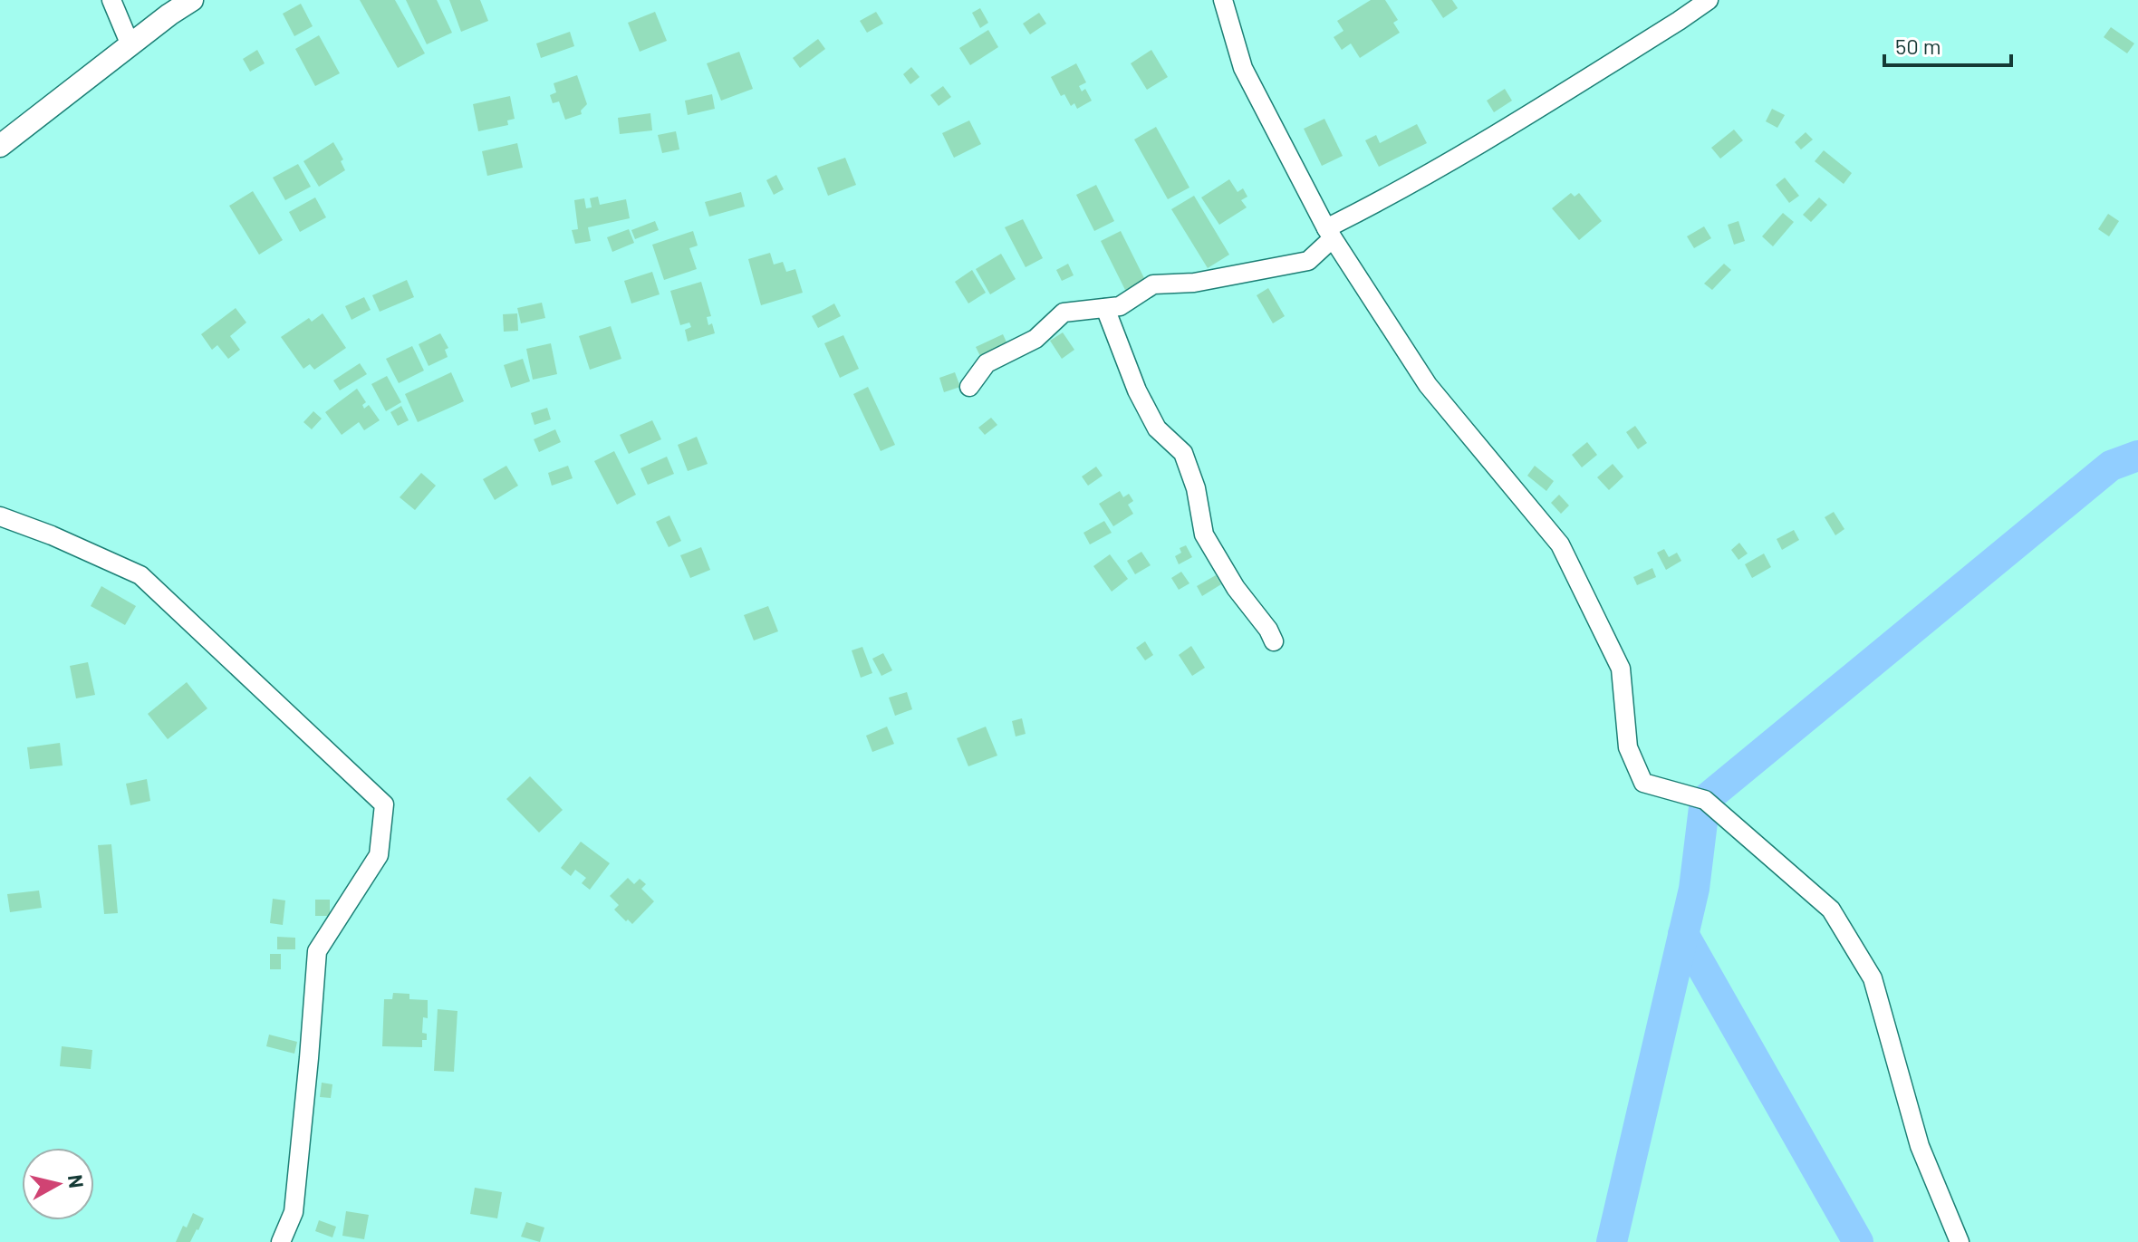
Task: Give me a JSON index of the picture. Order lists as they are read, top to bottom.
{
  "scale_bar": "50 m",
  "north": "right"
}
